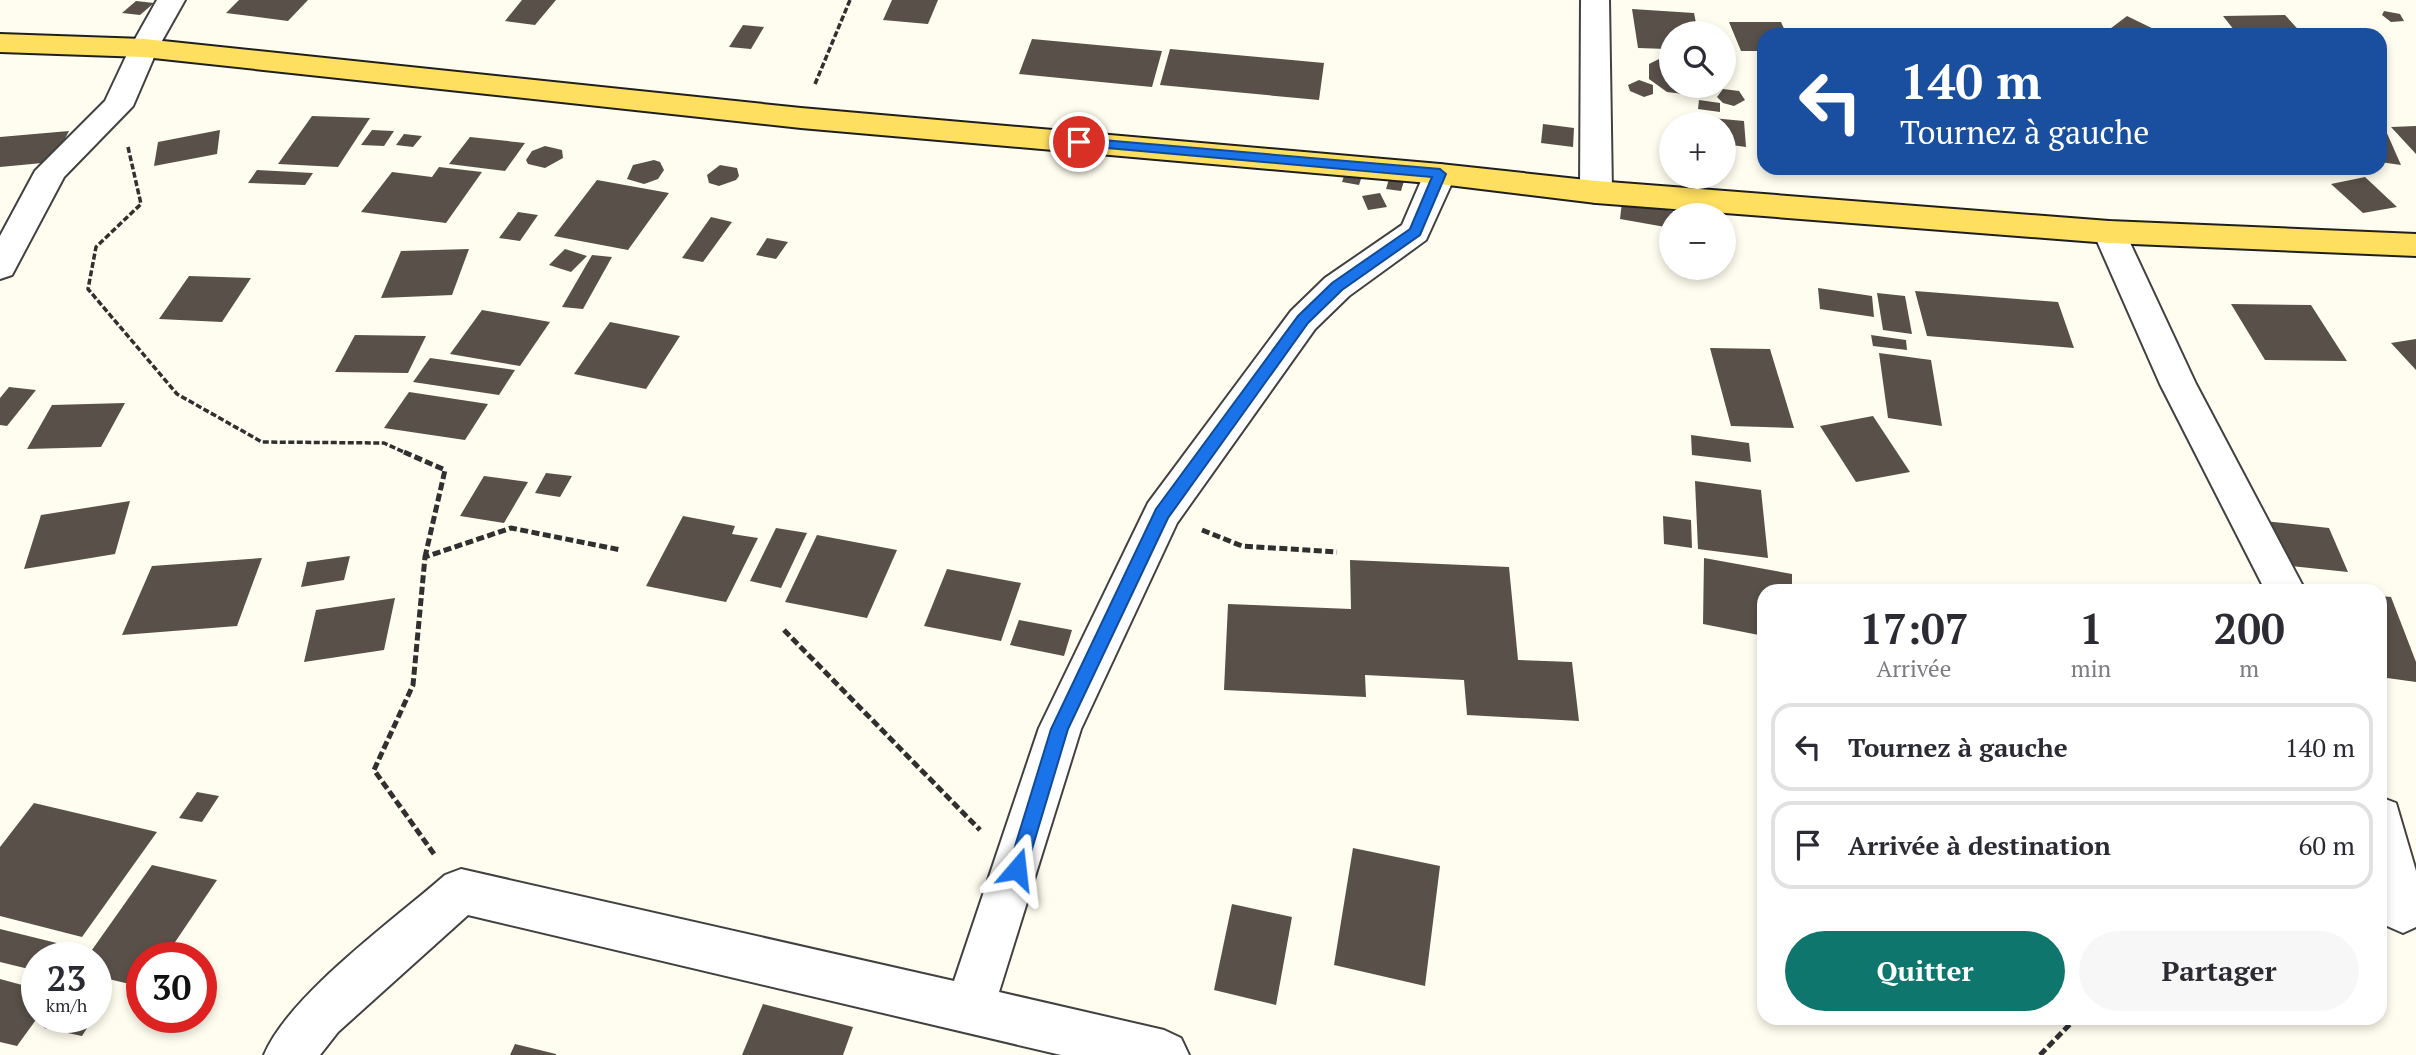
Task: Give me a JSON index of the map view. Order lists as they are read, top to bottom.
{
  "page": {
    "map_buttons": ["+", "−"],
    "turn": ["140 m", "Tournez à gauche"],
    "eta": [
      "17:07",
      "Arrivée",
      "1",
      "min",
      "200",
      "m"
    ],
    "list": [
      {
        "name": "Tournez à gauche",
        "value": "140 m"
      },
      {
        "name": "Arrivée à destination",
        "value": "60 m"
      }
    ],
    "buttons": ["Quitter", "Partager"],
    "speed": "23 km/h",
    "limit": "30"
  }
}
